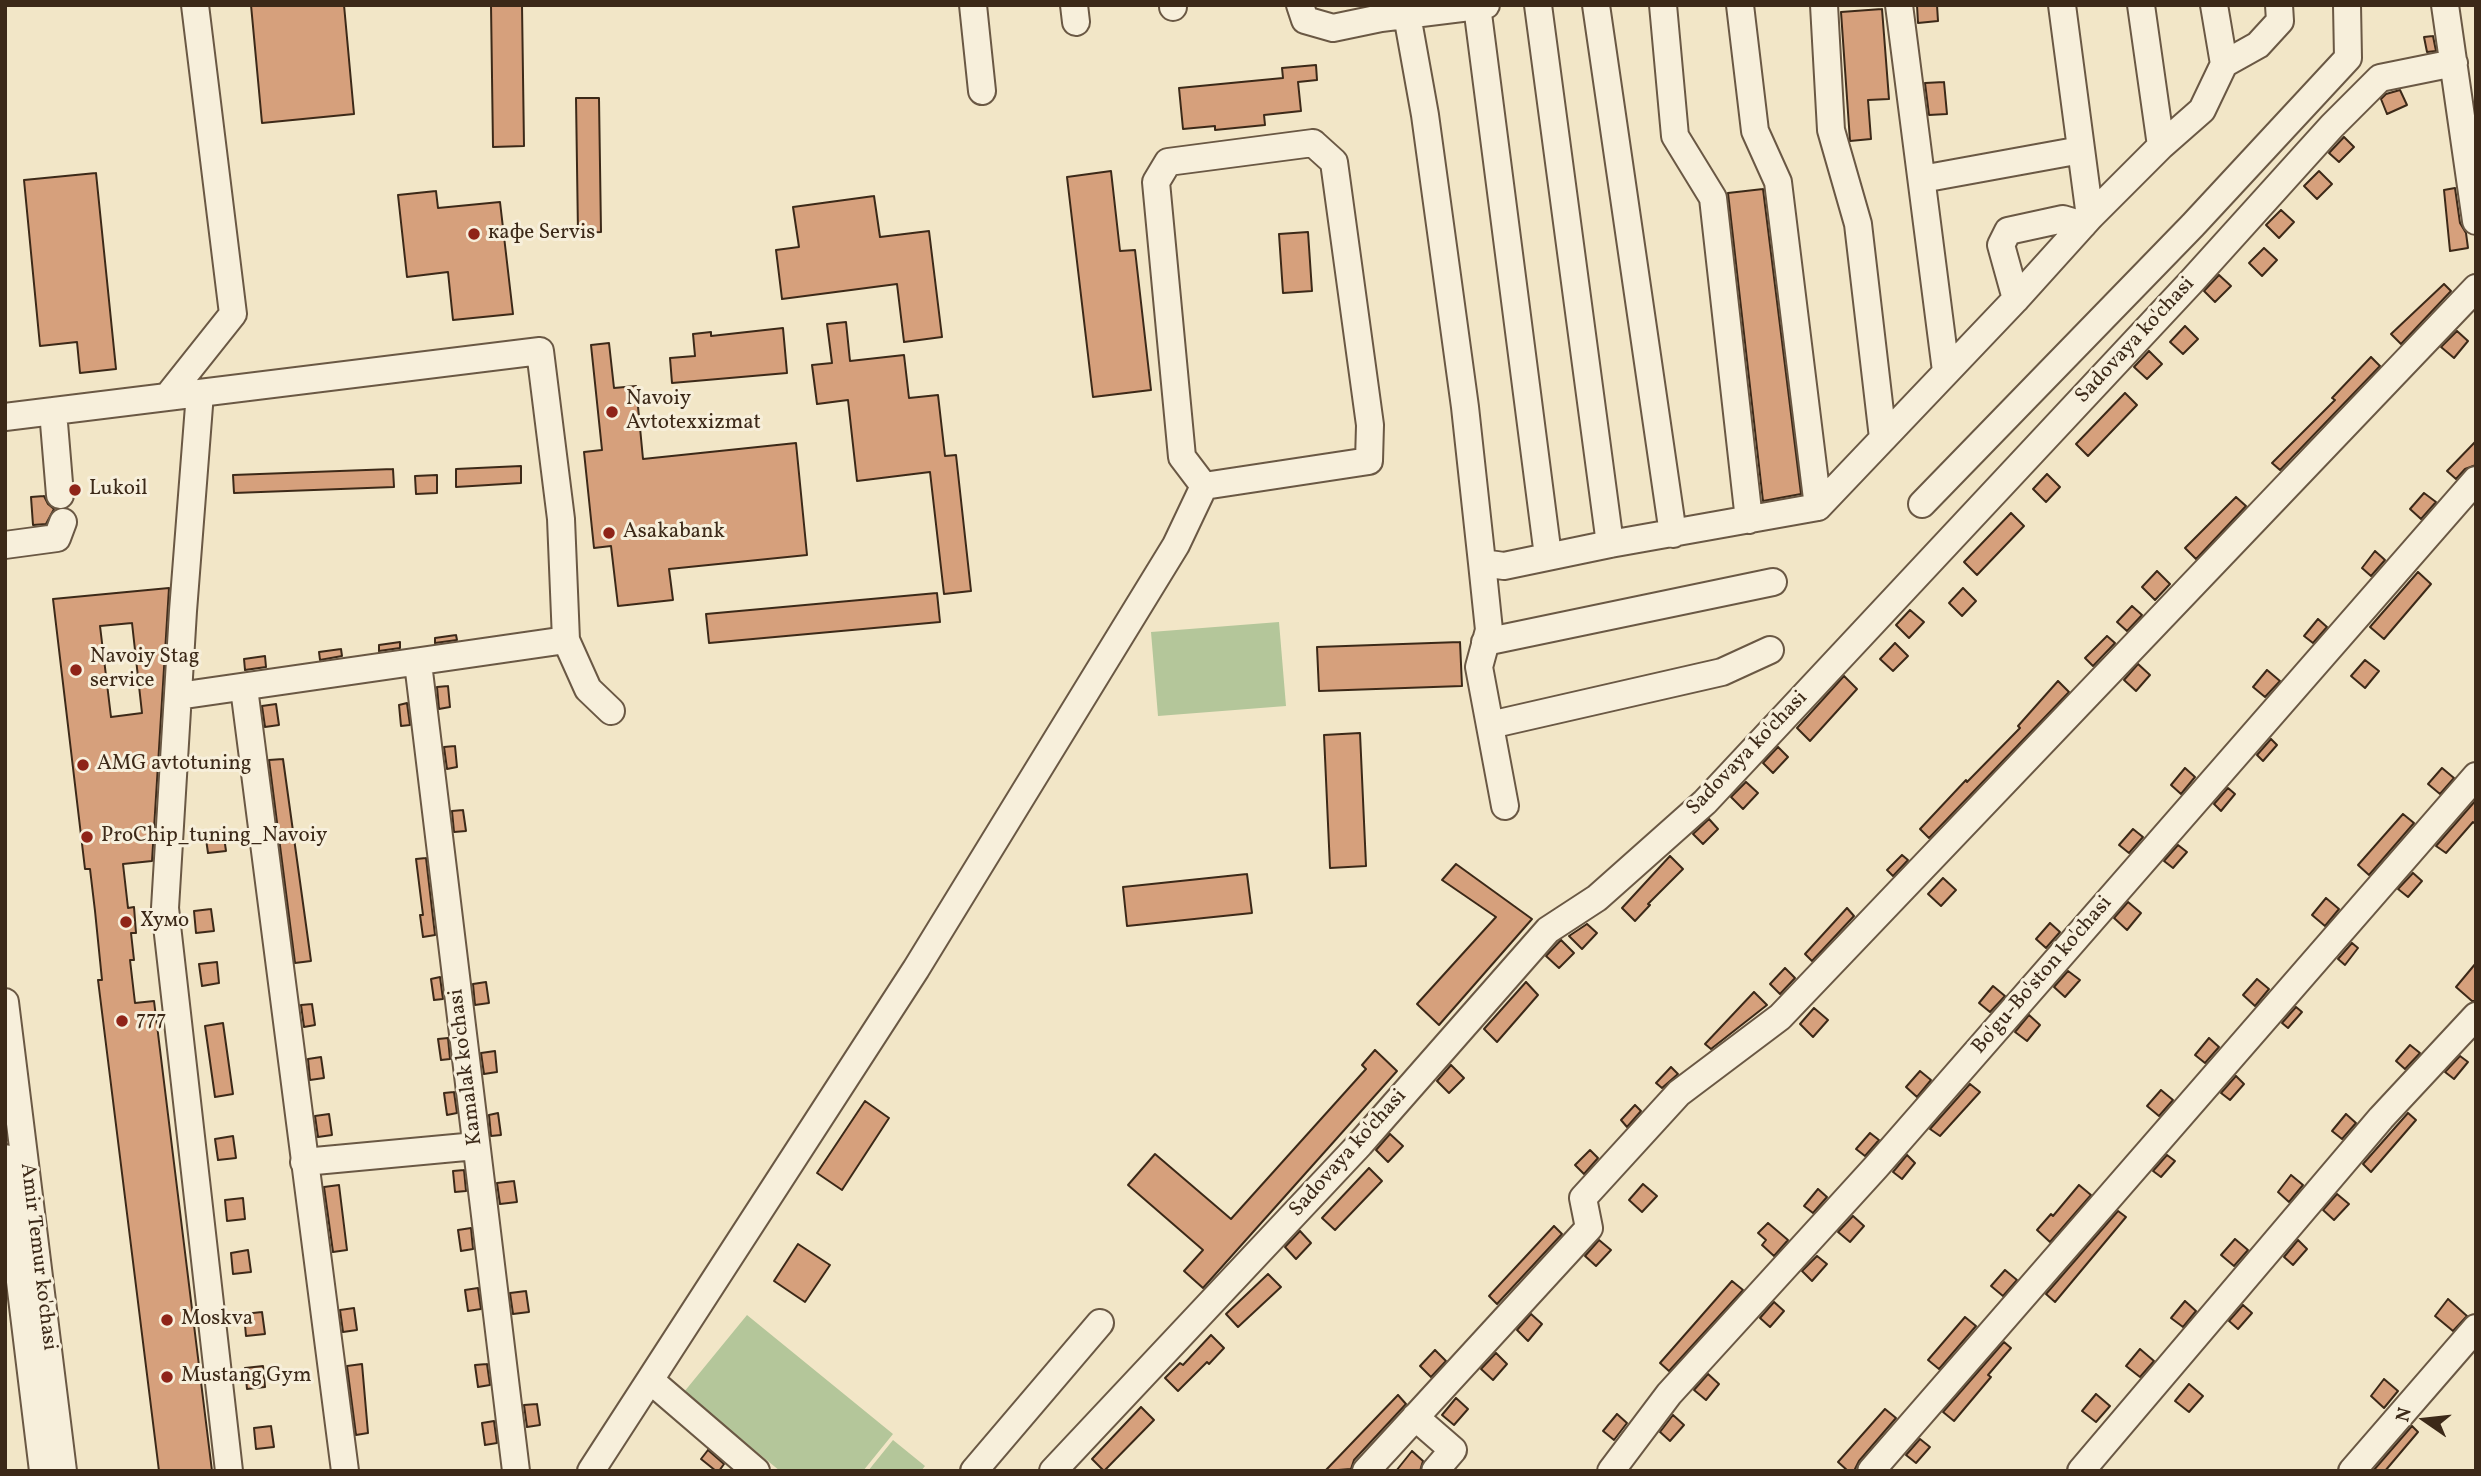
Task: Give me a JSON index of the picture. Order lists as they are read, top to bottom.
{
  "streets": {
    "street": [
      "Sadovaya ko'chasi",
      "Bo'gu-Bo'ston ko'chasi",
      "Kamalak ko'chasi",
      "Amir Temur ko'chasi"
    ]
  },
  "places": [
    "кафе Servis",
    "Navoiy Avtotexxizmat",
    "Lukoil",
    "Asakabank",
    "Navoiy Stag service",
    "AMG avtotuning",
    "ProChip_tuning_Navoiy",
    "Хумо",
    "777",
    "Moskva",
    "Mustang Gym"
  ],
  "north": "left"
}
